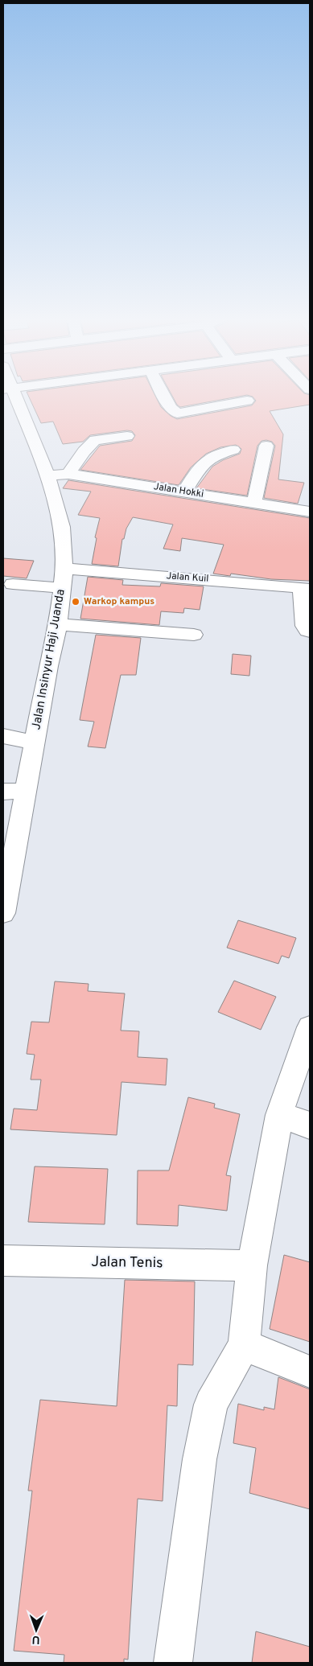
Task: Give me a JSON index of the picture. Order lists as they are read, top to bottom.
{
  "streets": {
    "street": [
      "Jalan Hokki",
      "Jalan Kuil",
      "Jalan Insinyur Haji Juanda",
      "Jalan Tenis"
    ]
  },
  "crossings": [
    ["Jalan Hokki", "Jalan Insinyur Haji Juanda"],
    ["Jalan Kuil", "Jalan Insinyur Haji Juanda"]
  ],
  "places": ["Warkop kampus"],
  "north": "bottom"
}
